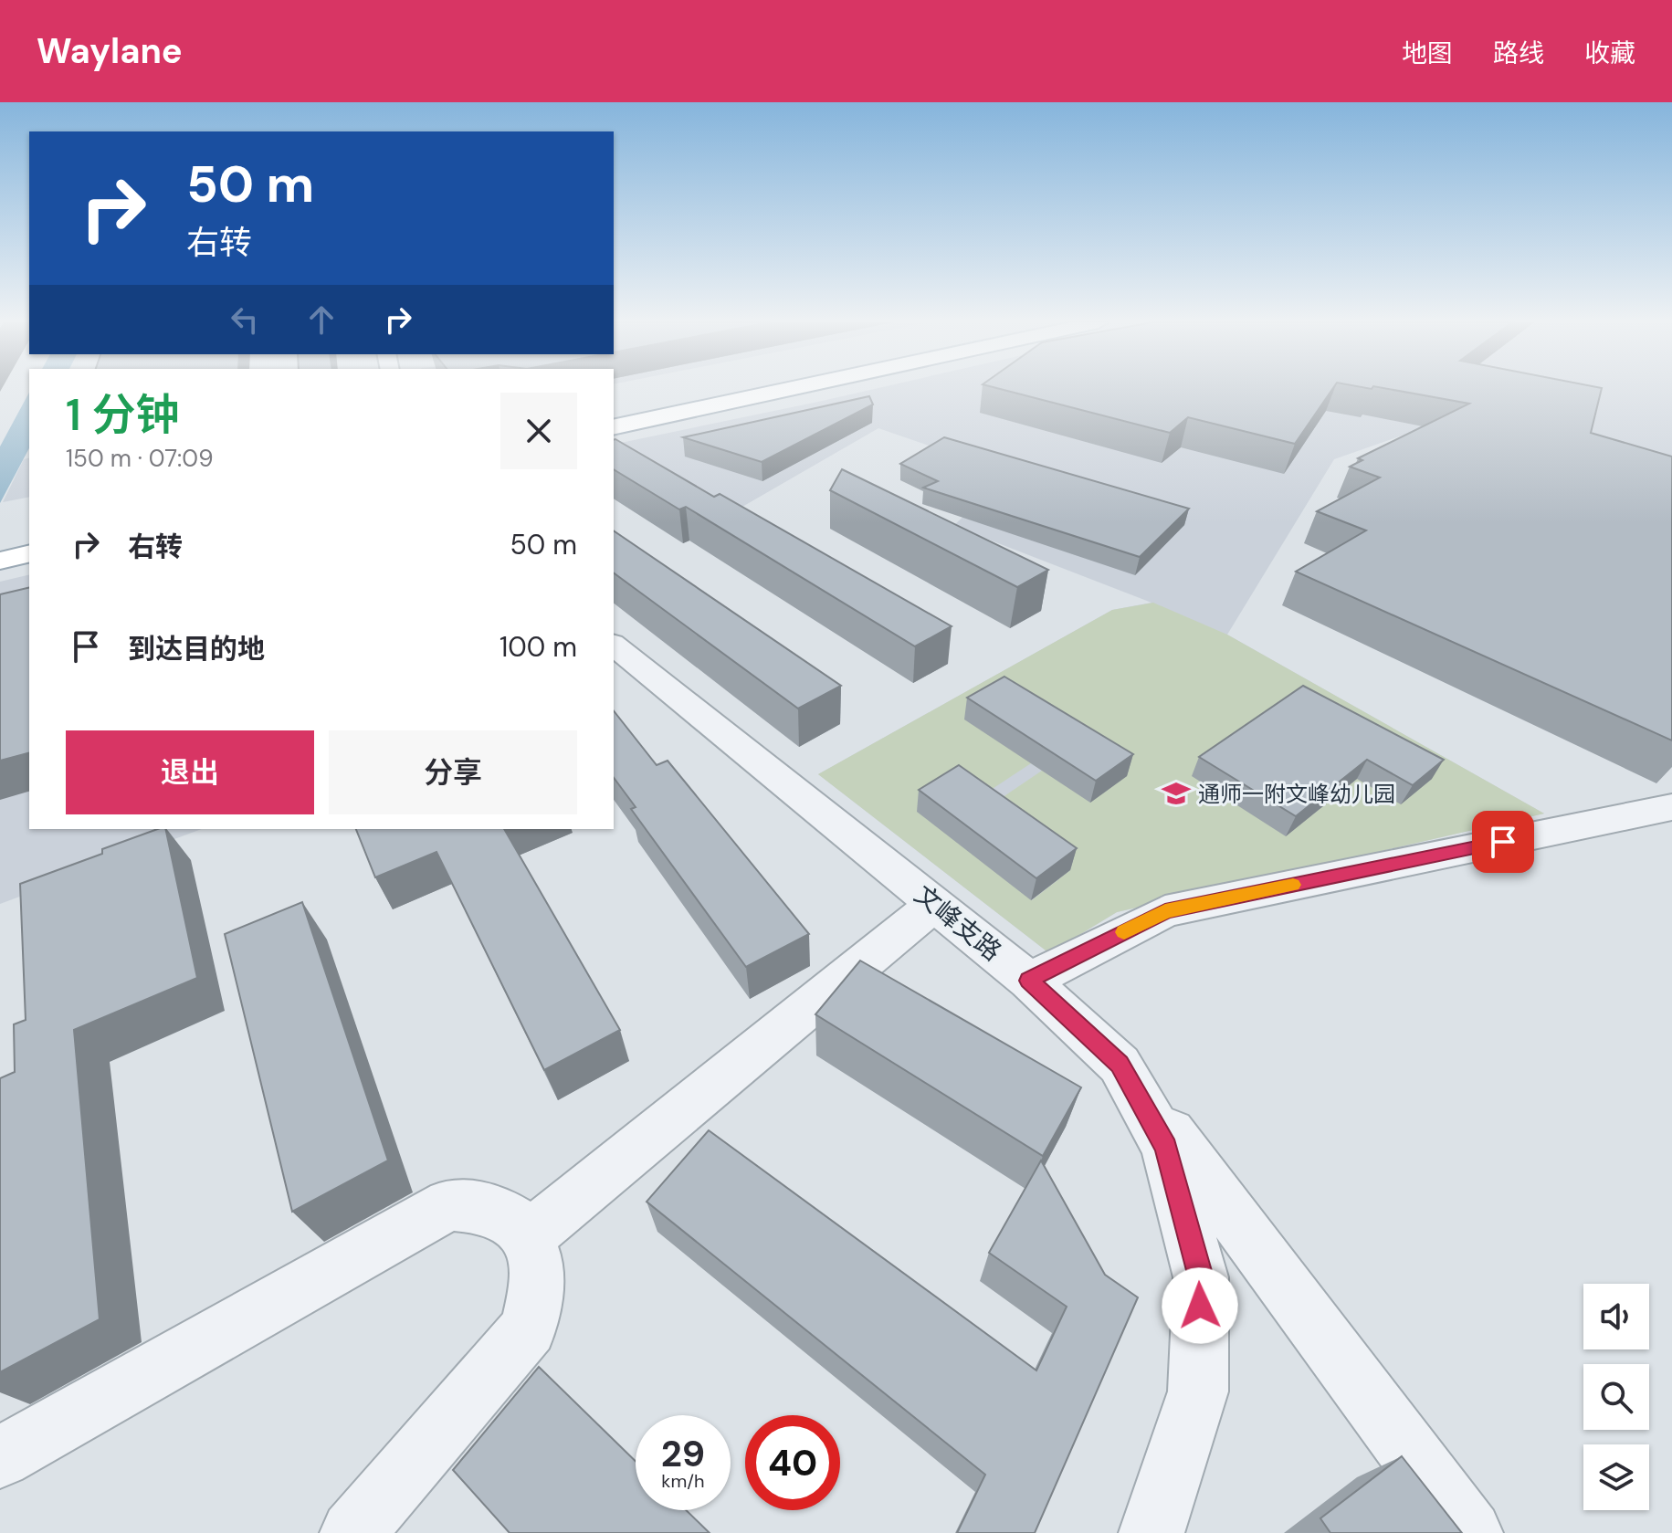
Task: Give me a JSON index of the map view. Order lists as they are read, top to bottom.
{
  "streets": {
    "street": ["文峰支路"]
  },
  "places": {
    "school or university": ["通师一附文峰幼儿园"]
  },
  "page": {
    "header": "Waylane",
    "nav": ["地图", "路线", "收藏"],
    "turn": ["50 m", "右转"],
    "heading": ["1 分钟", "150 m · 07:09"],
    "list": [
      {
        "name": "右转",
        "value": "50 m"
      },
      {
        "name": "到达目的地",
        "value": "100 m"
      }
    ],
    "buttons": ["退出", "分享"],
    "speed": "29 km/h",
    "limit": "40"
  }
}
